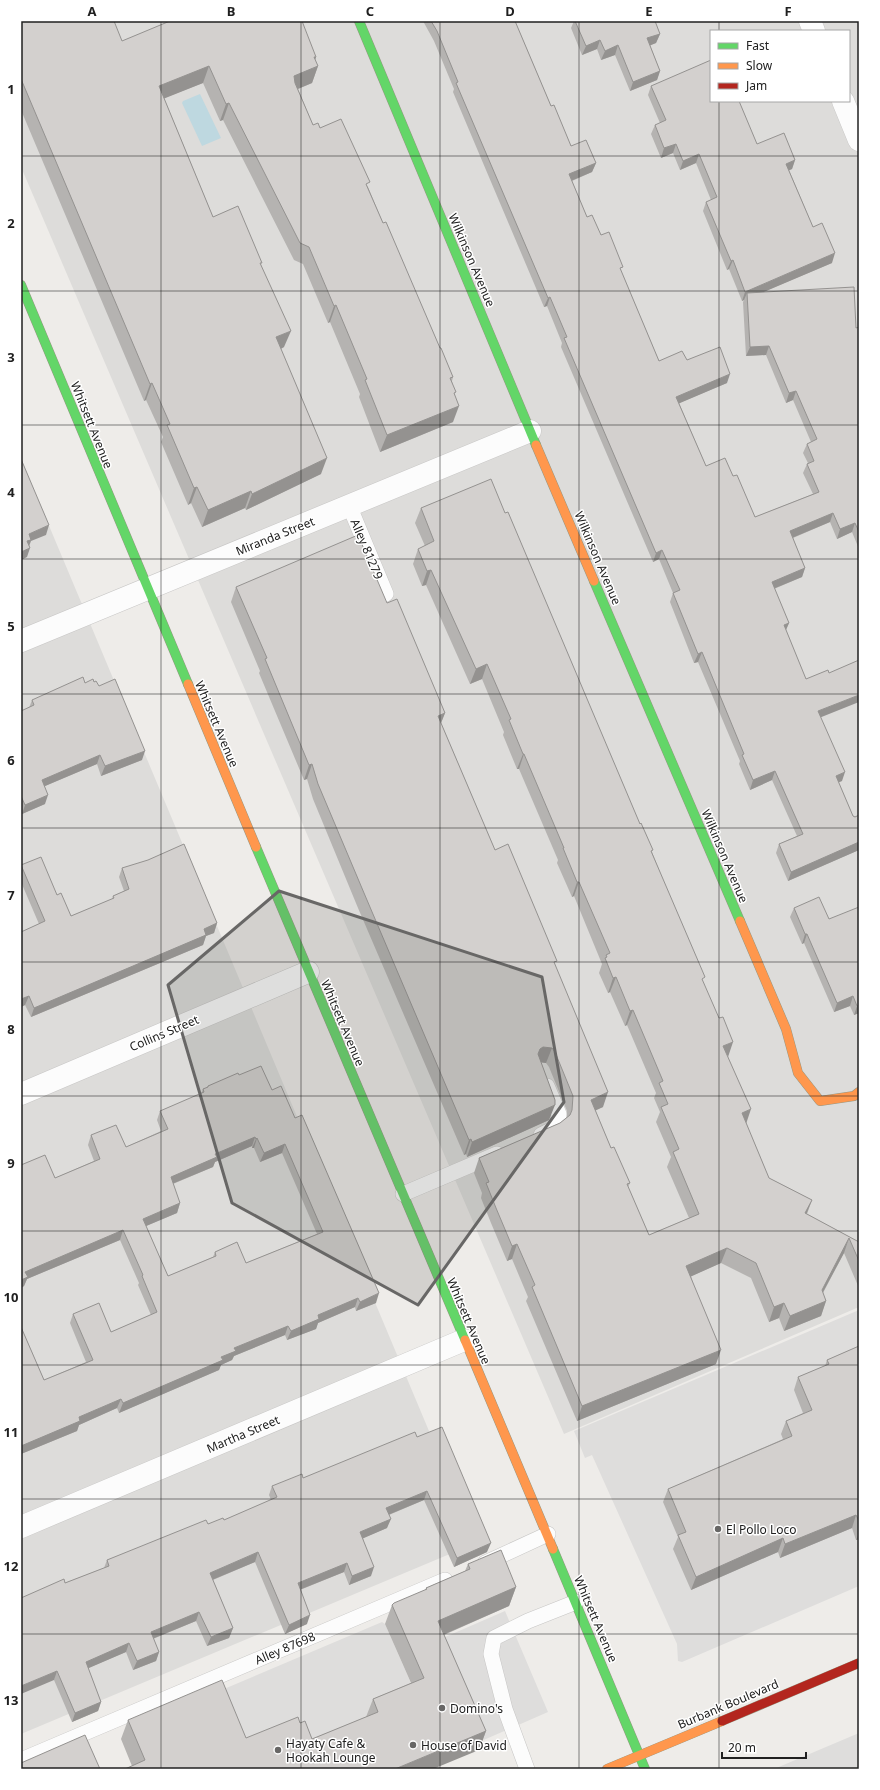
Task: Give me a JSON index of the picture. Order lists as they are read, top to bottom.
{
  "streets": {
    "main road": ["Wilkinson Avenue", "Whitsett Avenue", "Burbank Boulevard"],
    "street": ["Miranda Street", "Collins Street", "Martha Street"],
    "lane": ["Alley 81279", "Alley 87698"]
  },
  "crossings": [
    ["Wilkinson Avenue", "Miranda Street"],
    ["Whitsett Avenue", "Miranda Street"],
    ["Whitsett Avenue", "Collins Street"],
    ["Whitsett Avenue", "Martha Street"],
    ["Whitsett Avenue", "Burbank Boulevard"],
    ["Miranda Street", "Alley 81279"]
  ],
  "places": [
    "El Pollo Loco",
    "Domino's",
    "House of David",
    "Hayaty Cafe & Hookah Lounge"
  ],
  "legend": ["Fast", "Slow", "Jam"],
  "scale_bar": "20 m",
  "grid": {
    "columns": [
      "A",
      "B",
      "C",
      "D",
      "E",
      "F"
    ],
    "rows": [
      "1",
      "2",
      "3",
      "4",
      "5",
      "6",
      "7",
      "8",
      "9",
      "10",
      "11",
      "12",
      "13"
    ]
  }
}
